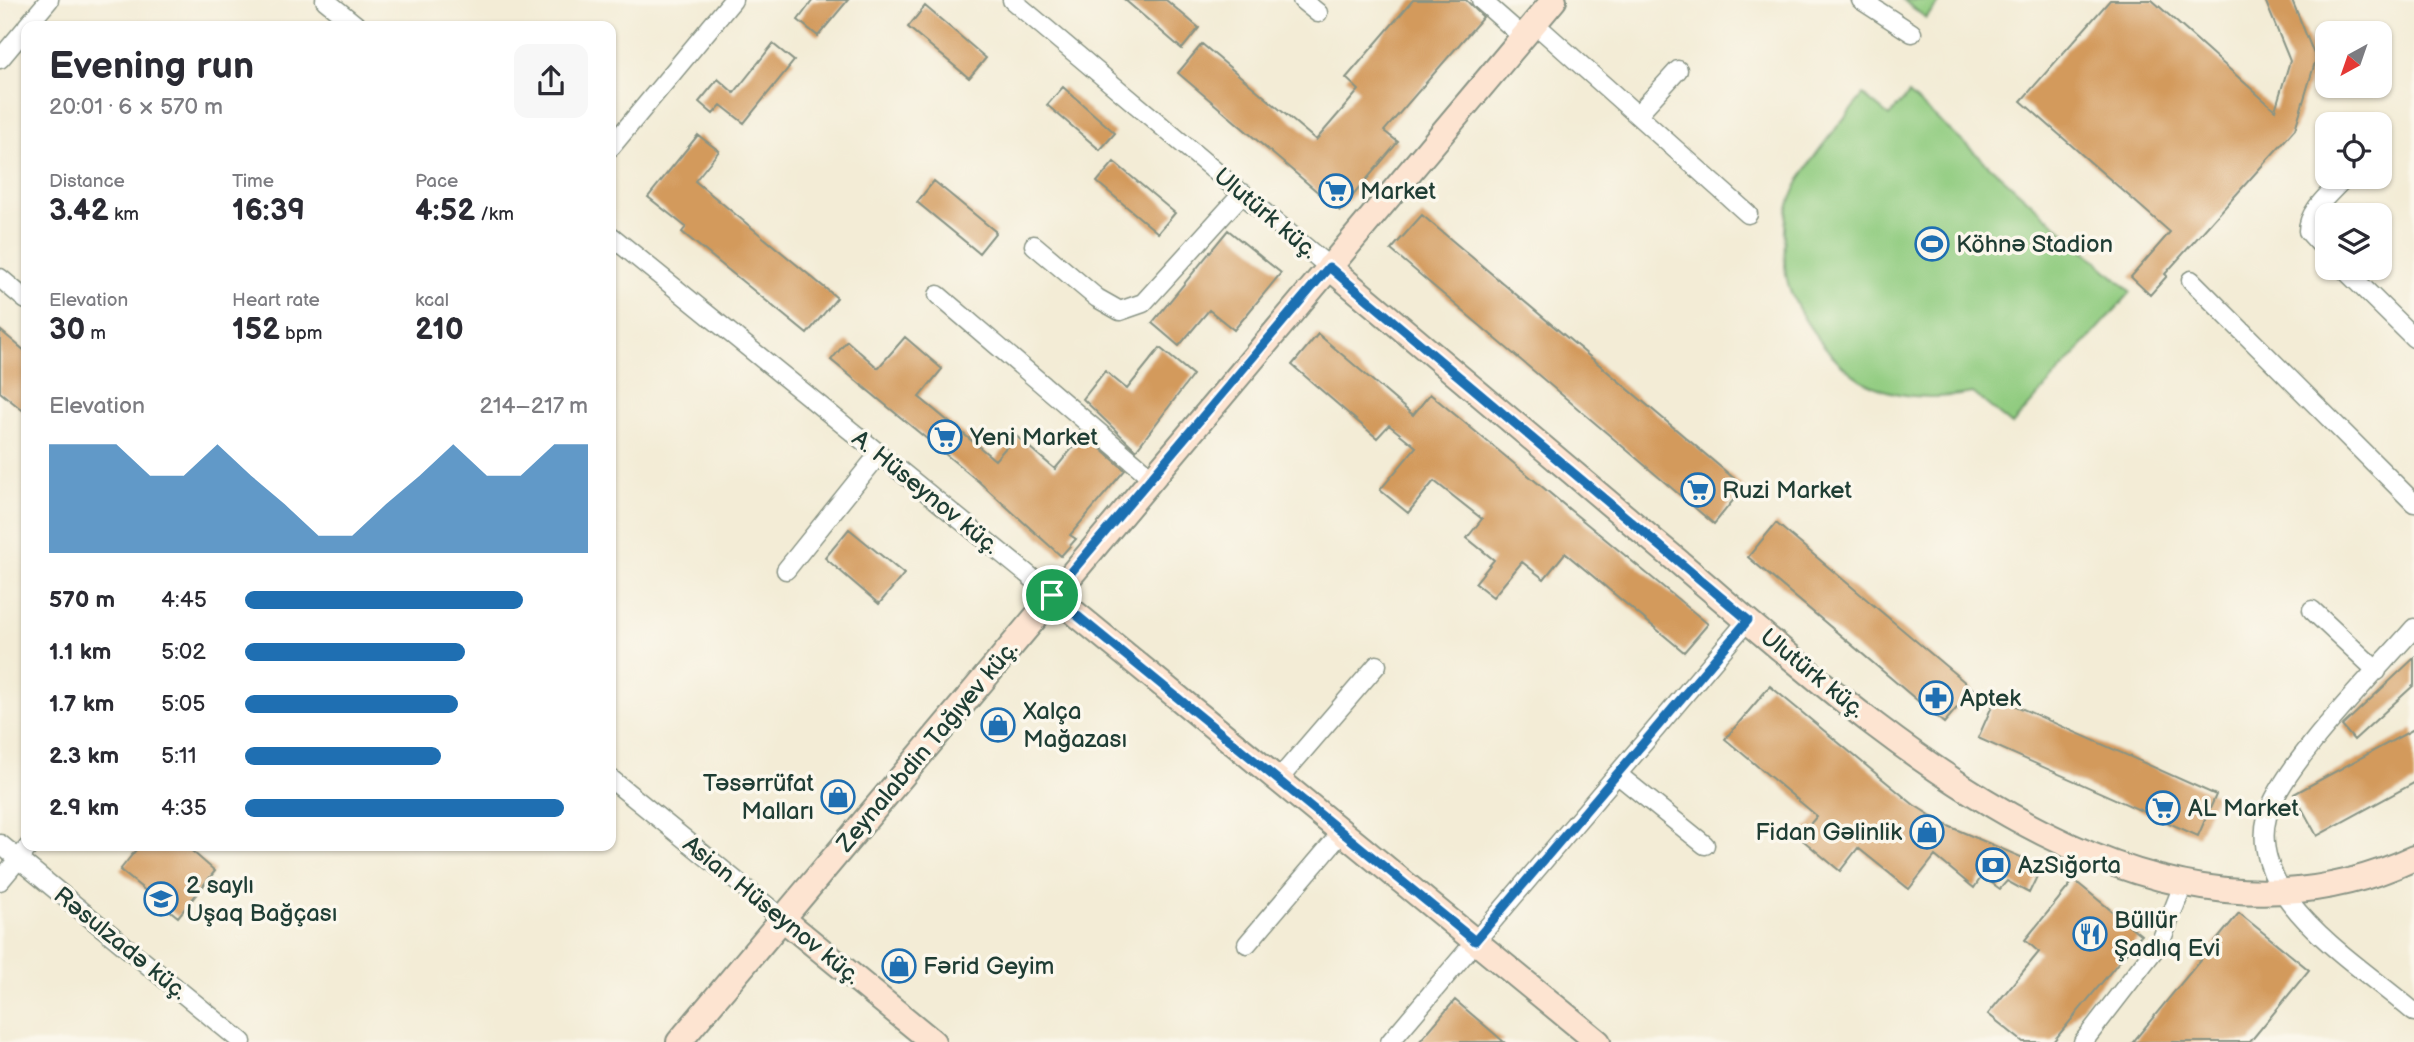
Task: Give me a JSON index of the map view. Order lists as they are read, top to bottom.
{
  "streets": {
    "street": [
      "Ulutürk küç.",
      "A. Hüseynov küç.",
      "Zeynalabdin Tağıyev küç.",
      "Asian Hüseynov küç.",
      "Rəsulzadə küç."
    ]
  },
  "crossings": [
    ["Ulutürk küç.", "Zeynalabdin Tağıyev küç."],
    ["A. Hüseynov küç.", "Zeynalabdin Tağıyev küç."],
    ["Zeynalabdin Tağıyev küç.", "Asian Hüseynov küç."]
  ],
  "places": {
    "supermarket": [
      "Market",
      "Yeni Market",
      "Ruzi Market",
      "AL Market"
    ],
    "sports": ["Köhnə Stadion"],
    "pharmacy": ["Aptek"],
    "shop": [
      "Xalça Mağazası",
      "Təsərrüfat Malları",
      "Fidan Gəlinlik",
      "Fərid Geyim"
    ],
    "bank": ["AzSığorta"],
    "school or university": ["2 saylı Uşaq Bağçası"],
    "restaurant": ["Büllür Şadlıq Evi"]
  },
  "north": "bottom left",
  "page": {
    "heading": ["Evening run", "20:01 · 6 × 570 m"],
    "stats": [
      ["Distance", "3.42 km"],
      ["Time", "16:39"],
      ["Pace", "4:52 /km"],
      ["Elevation", "30 m"],
      ["Heart rate", "152 bpm"],
      ["kcal", "210"]
    ],
    "chart": ["Elevation", "214–217 m"],
    "list": [
      {
        "name": "570 m",
        "note": "4:45"
      },
      {
        "name": "1.1 km",
        "note": "5:02"
      },
      {
        "name": "1.7 km",
        "note": "5:05"
      },
      {
        "name": "2.3 km",
        "note": "5:11"
      },
      {
        "name": "2.9 km",
        "note": "4:35"
      }
    ]
  }
}
